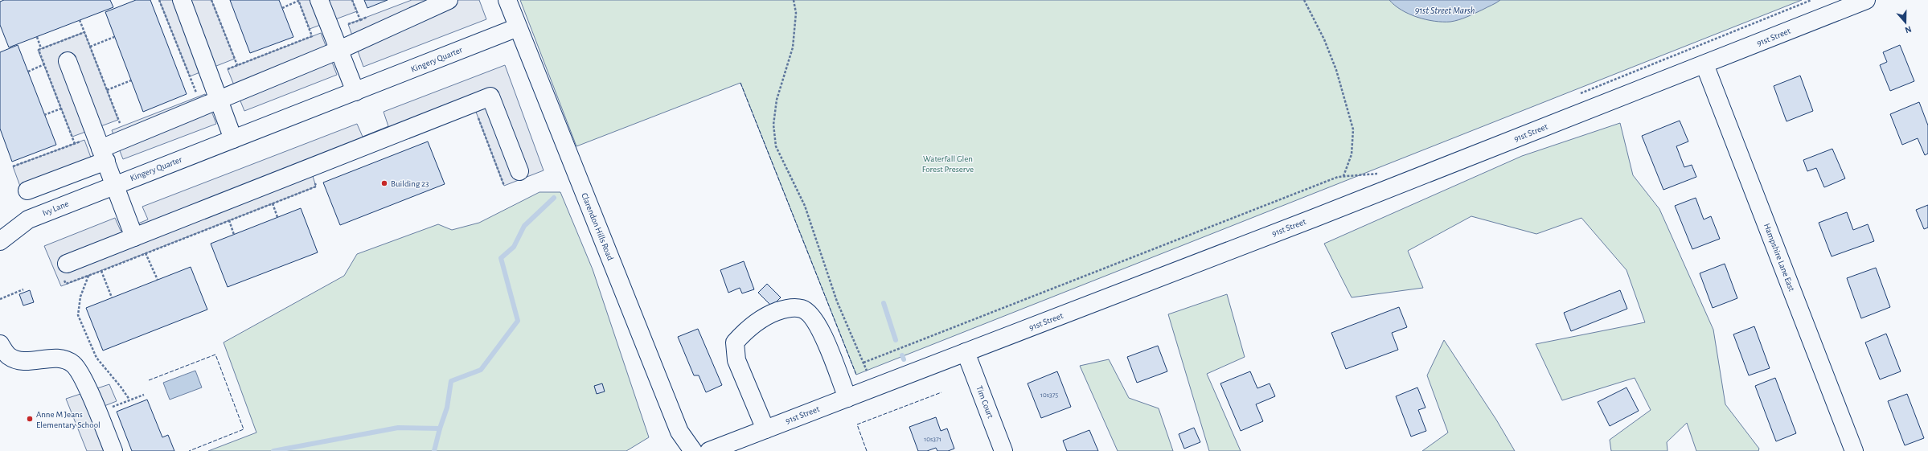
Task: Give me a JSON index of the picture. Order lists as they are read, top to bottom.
{
  "streets": {
    "street": [
      "91st Street",
      "Kingery Quarter",
      "Ivy Lane",
      "Clarendon Hills Road",
      "Hampshire Lane East",
      "Tim Court"
    ]
  },
  "crossings": [
    ["91st Street", "Hampshire Lane East"],
    ["91st Street", "Tim Court"],
    ["Kingery Quarter", "Ivy Lane"],
    ["Kingery Quarter", "Clarendon Hills Road"]
  ],
  "water": ["91st Street Marsh"],
  "parks": ["Waterfall Glen Forest Preserve"],
  "places": ["Building 23", "Anne M Jeans Elementary School"],
  "house_numbers": ["10s375", "10s371"],
  "north": "bottom"
}
